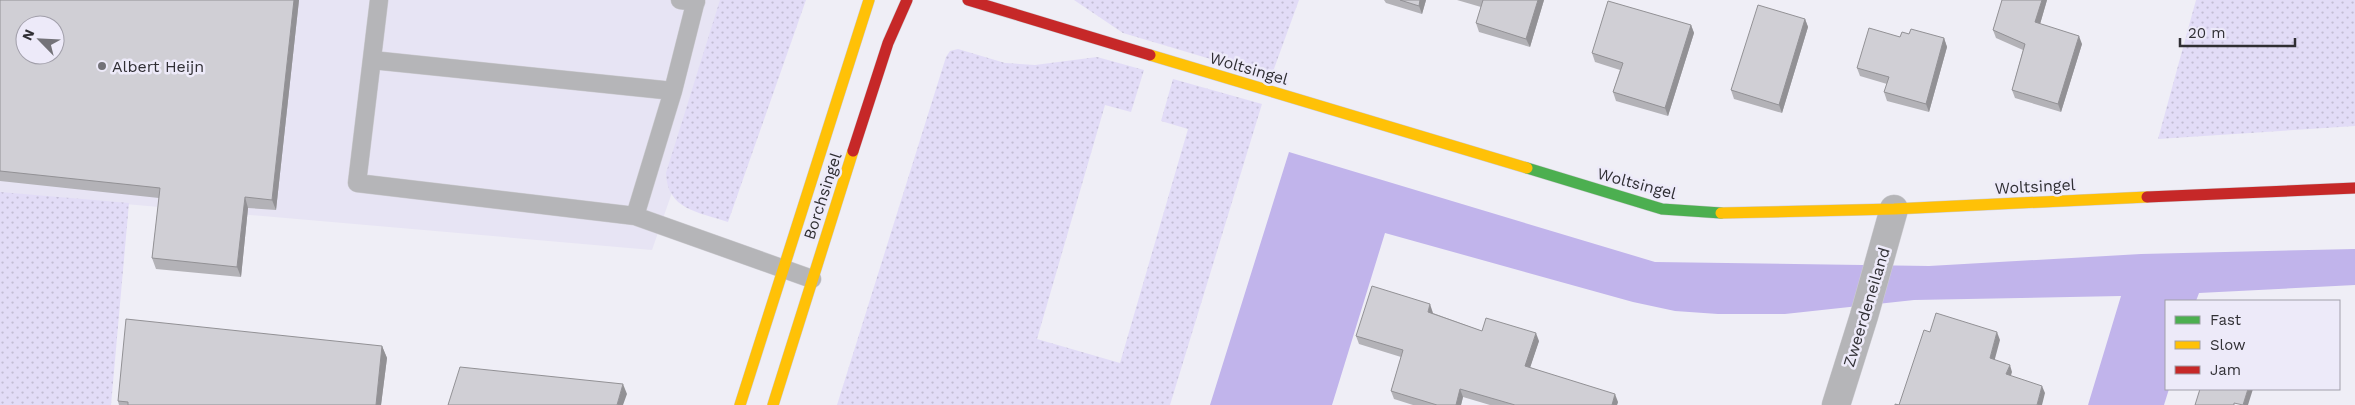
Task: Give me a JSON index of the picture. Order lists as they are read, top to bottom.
{
  "streets": {
    "street": ["Woltsingel", "Borchsingel", "Zweerdeneiland"]
  },
  "crossings": [
    ["Woltsingel", "Zweerdeneiland"]
  ],
  "places": ["Albert Heijn"],
  "legend": ["Fast", "Slow", "Jam"],
  "scale_bar": "20 m",
  "north": "top left"
}
